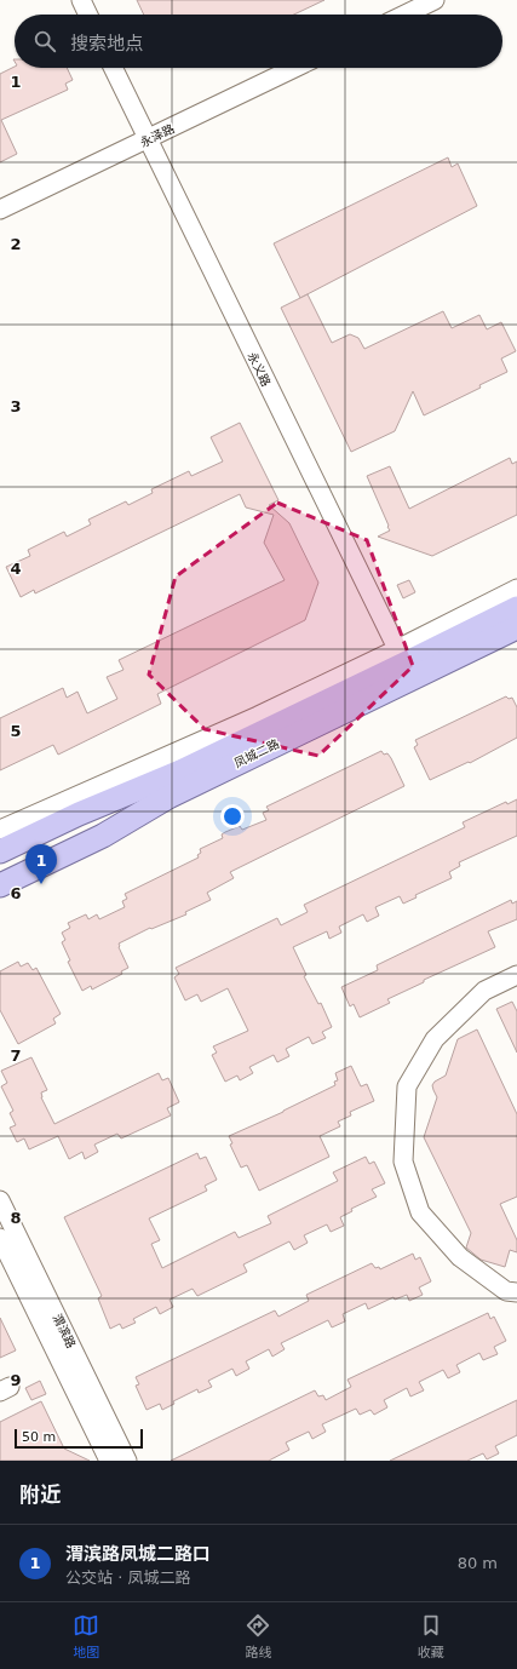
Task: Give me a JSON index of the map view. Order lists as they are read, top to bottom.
{
  "streets": {
    "main road": ["凤城二路"],
    "street": ["永泽路", "永义路", "渭滨路"]
  },
  "crossings": [
    ["永泽路", "永义路"],
    ["永义路", "凤城二路"]
  ],
  "scale_bar": "50 m",
  "page": {
    "search": "搜索地点",
    "pins": "1",
    "scale": "50 m",
    "heading": "附近",
    "list": [
      {
        "mark": "1",
        "name": "渭滨路凤城二路口",
        "note": "公交站 · 凤城二路",
        "value": "80 m"
      }
    ],
    "nav": ["地图", "路线", "收藏"]
  },
  "grid": {
    "rows": [
      "1",
      "2",
      "3",
      "4",
      "5",
      "6",
      "7",
      "8",
      "9"
    ]
  }
}
